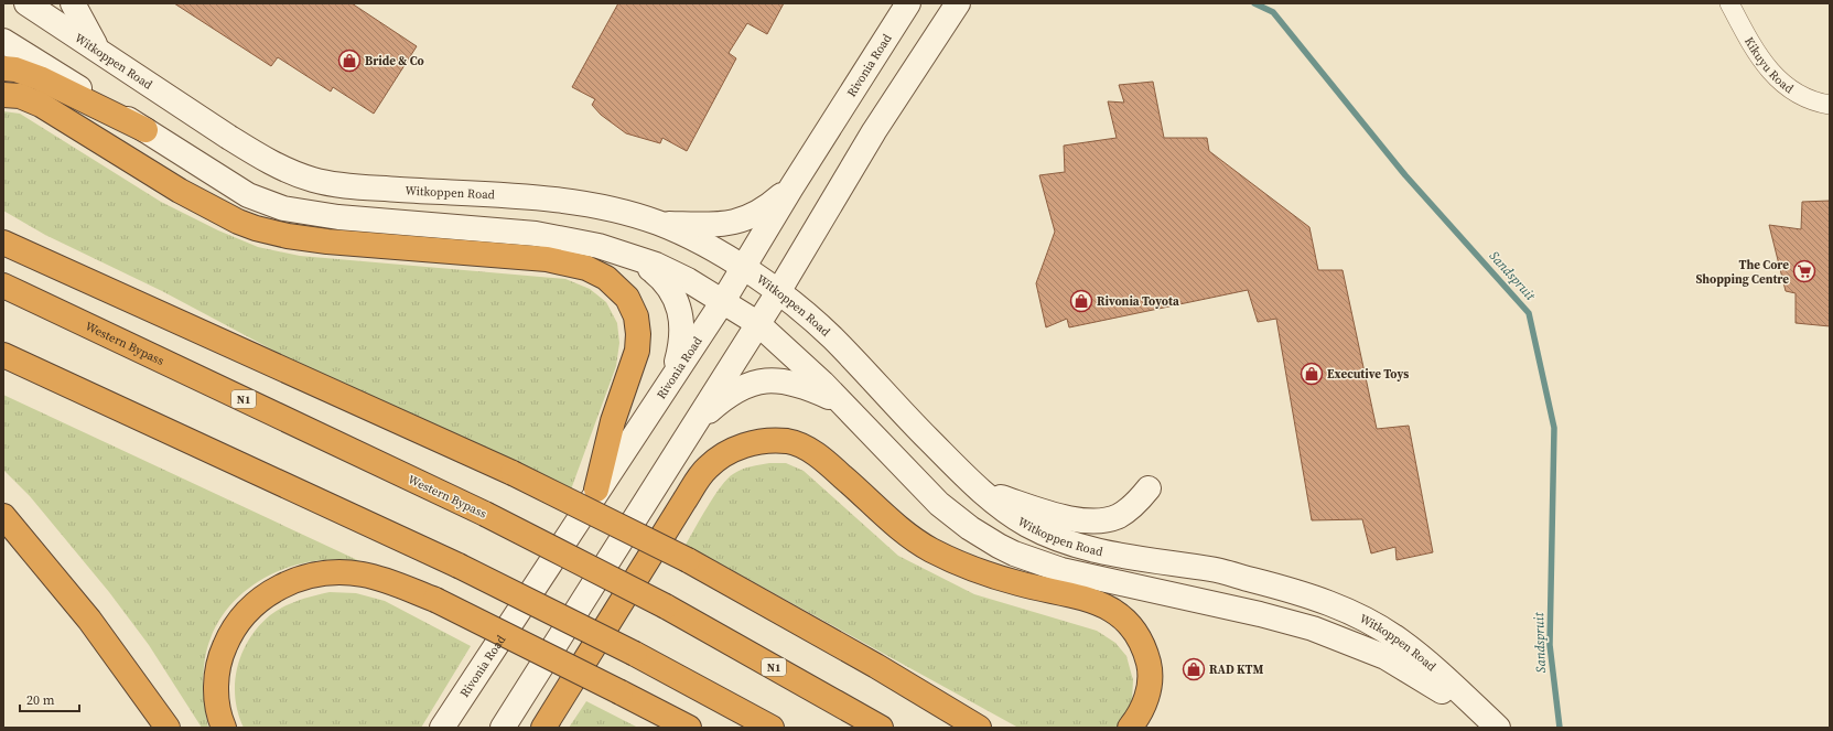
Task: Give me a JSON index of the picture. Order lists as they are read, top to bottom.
{
  "streets": {
    "highway": ["Western Bypass", "N1"],
    "main road": ["Witkoppen Road", "Rivonia Road"],
    "street": ["Kikuyu Road"]
  },
  "crossings": [
    ["Witkoppen Road", "Rivonia Road"]
  ],
  "water": ["Sandspruit"],
  "places": {
    "shop": [
      "Bride & Co",
      "Rivonia Toyota",
      "Executive Toys",
      "RAD KTM"
    ],
    "supermarket": ["The Core Shopping Centre"]
  },
  "scale_bar": "20 m"
}
